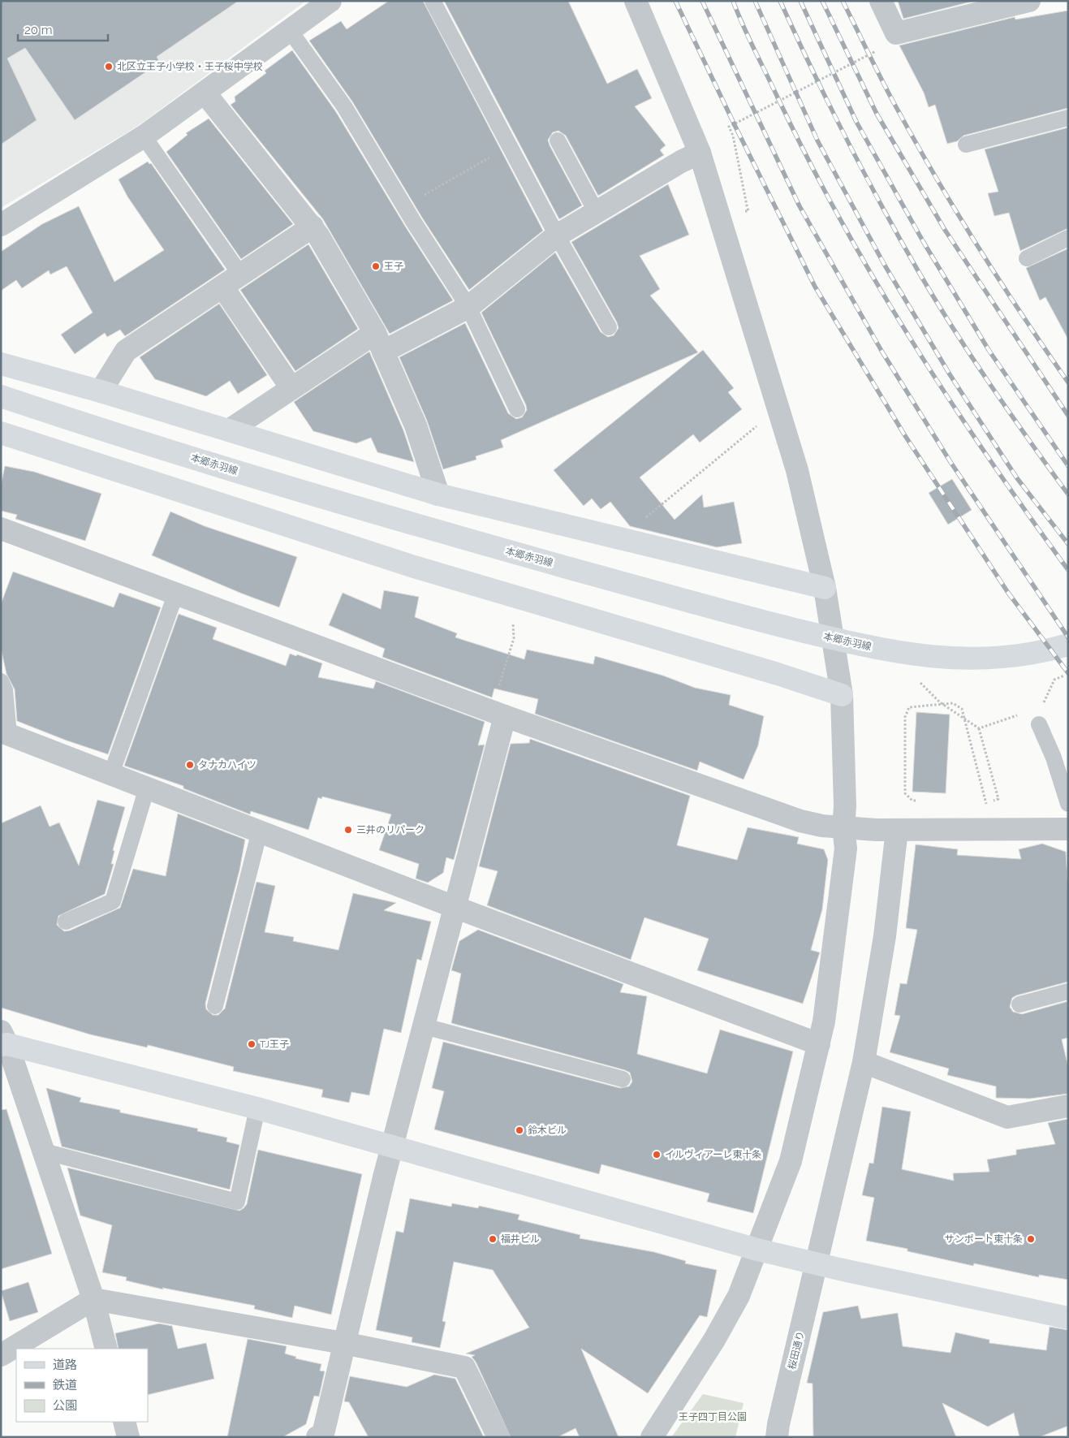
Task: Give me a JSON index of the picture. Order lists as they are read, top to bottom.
{
  "streets": {
    "main road": ["本郷赤羽線"],
    "street": ["桜田通り"]
  },
  "parks": ["王子四丁目公園"],
  "places": [
    "北区立王子小学校・王子桜中学校",
    "王子",
    "タナカハイツ",
    "三井のリパーク",
    "TJ王子",
    "鈴木ビル",
    "イルヴィアーレ東十条",
    "福井ビル",
    "サンポート東十条"
  ],
  "legend": ["道路", "鉄道", "公園"],
  "scale_bar": "20 m"
}
